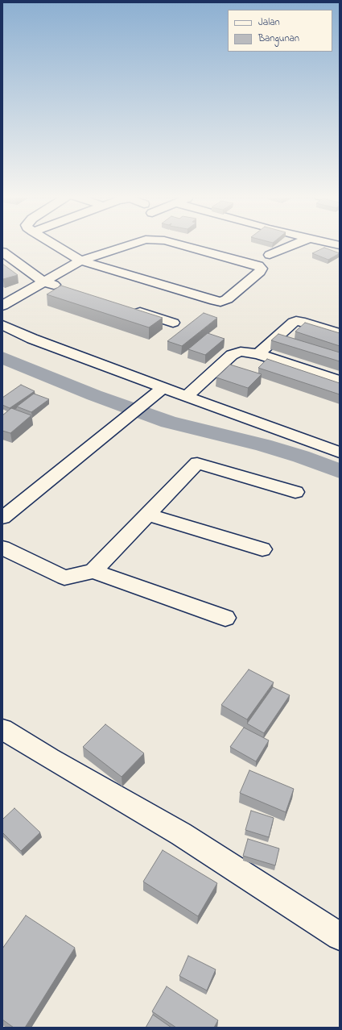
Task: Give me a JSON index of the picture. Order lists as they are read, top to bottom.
{
  "legend": ["Jalan", "Bangunan"]
}
